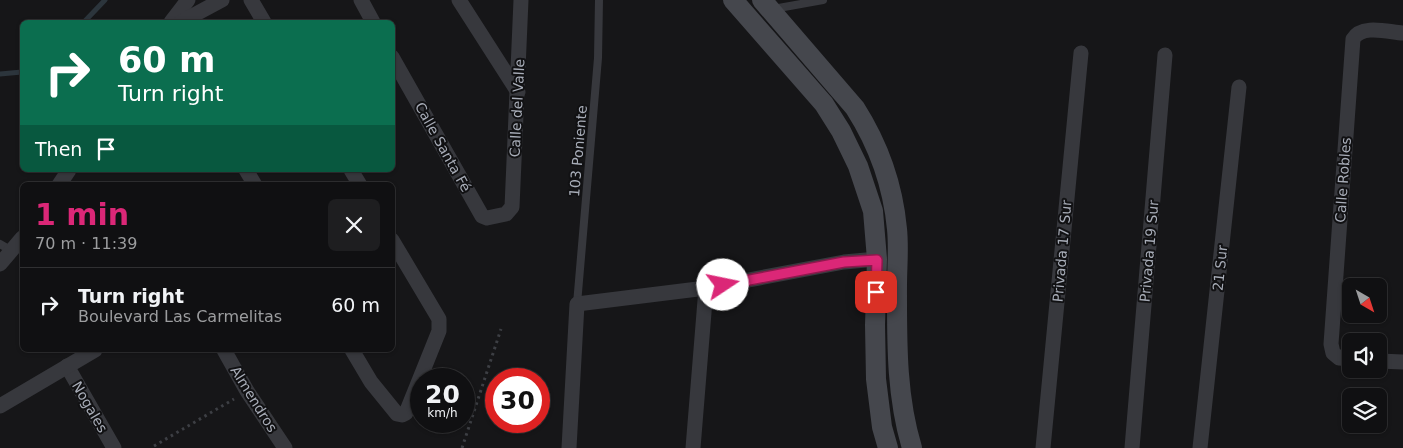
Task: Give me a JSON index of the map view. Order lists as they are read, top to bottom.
{
  "streets": {
    "street": [
      "Calle del Valle",
      "Calle Santa Fé",
      "Calle Robles",
      "Privada 17 Sur",
      "Privada 19 Sur",
      "21 Sur",
      "Almendros",
      "Nogales"
    ],
    "lane": ["103 Poniente"]
  },
  "crossings": [
    ["Calle del Valle", "Calle Santa Fé"]
  ],
  "north": "bottom right",
  "page": {
    "turn": ["60 m", "Turn right"],
    "then": "Then",
    "heading": ["1 min", "70 m · 11:39"],
    "list": [
      {
        "name": "Turn right",
        "note": "Boulevard Las Carmelitas",
        "value": "60 m"
      }
    ],
    "speed": "20 km/h",
    "limit": "30"
  }
}
